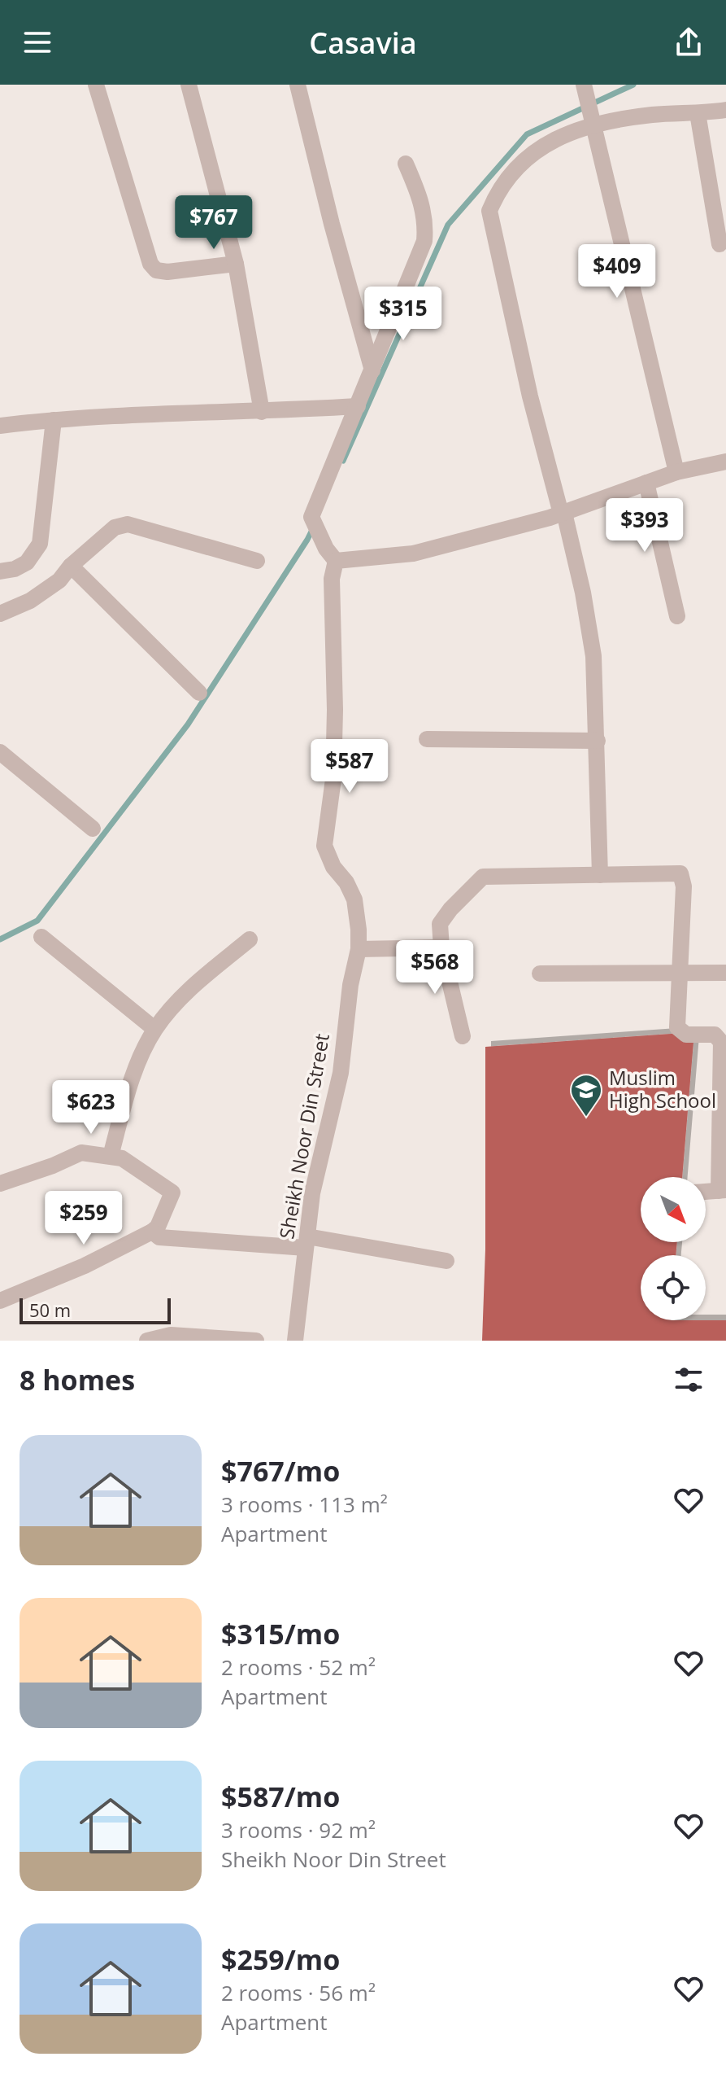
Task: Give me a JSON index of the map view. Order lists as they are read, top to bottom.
{
  "streets": {
    "street": ["Sheikh Noor Din Street"]
  },
  "places": {
    "school or university": ["Muslim High School"]
  },
  "scale_bar": "50 m",
  "north": "bottom right",
  "page": {
    "header": "Casavia",
    "price": [
      "$767",
      "$409",
      "$315",
      "$393",
      "$587",
      "$568",
      "$623",
      "$259"
    ],
    "scale": "50 m",
    "heading": "8 homes",
    "list": [
      {
        "name": "$767/mo",
        "note": "3 rooms · 113 m² · Apartment"
      },
      {
        "name": "$315/mo",
        "note": "2 rooms · 52 m² · Apartment"
      },
      {
        "name": "$587/mo",
        "note": "3 rooms · 92 m² · Sheikh Noor Din Street"
      },
      {
        "name": "$259/mo",
        "note": "2 rooms · 56 m² · Apartment"
      }
    ]
  }
}
